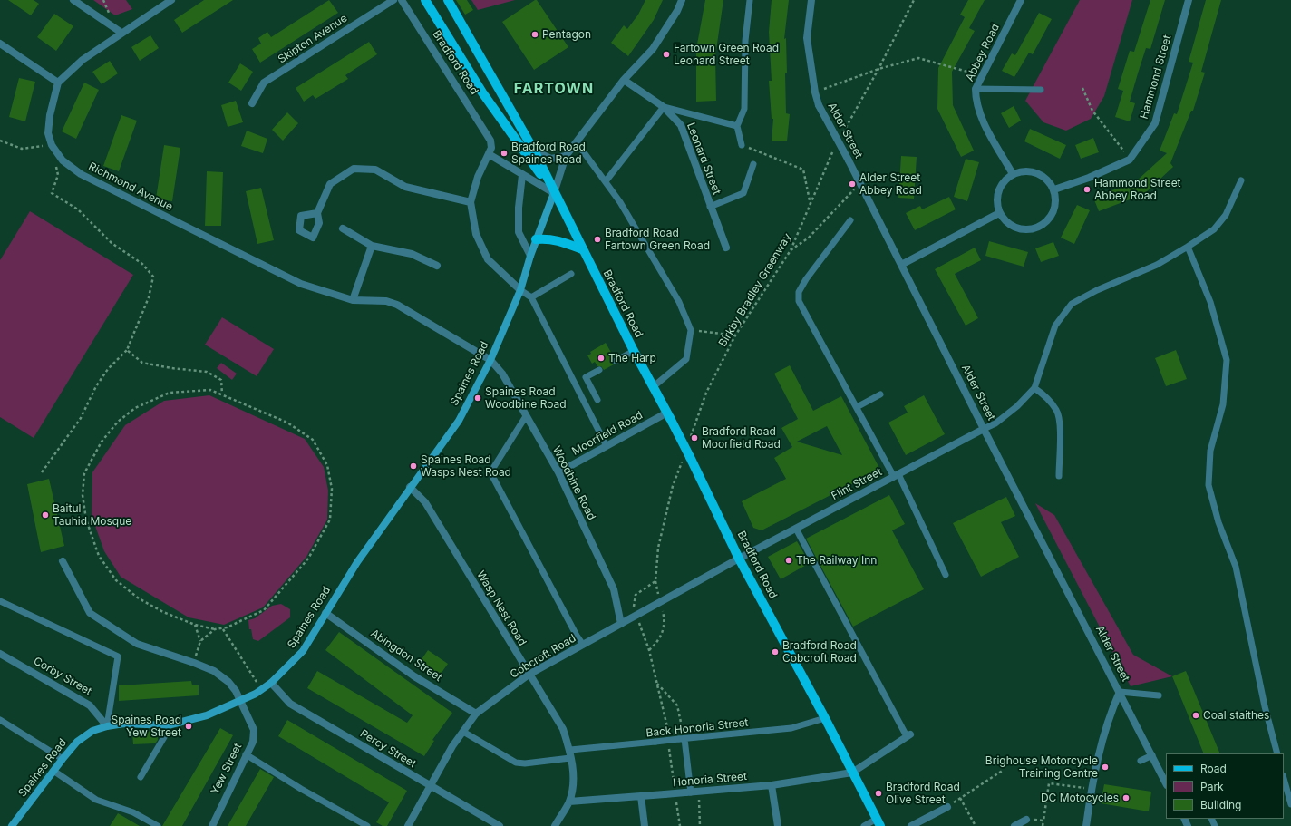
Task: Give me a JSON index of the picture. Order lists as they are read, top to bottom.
{
  "streets": {
    "main road": ["Bradford Road"],
    "street": [
      "Skipton Avenue",
      "Abbey Road",
      "Hammond Street",
      "Alder Street",
      "Leonard Street",
      "Richmond Avenue",
      "Spaines Road",
      "Moorfield Road",
      "Woodbine Road",
      "Flint Street",
      "Wasp Nest Road",
      "Abingdon Street",
      "Cobcroft Road",
      "Corby Street",
      "Percy Street",
      "Yew Street",
      "Honoria Street"
    ],
    "lane": ["Back Honoria Street"],
    "path": ["Birkby Bradley Greenway"]
  },
  "crossings": [
    ["Bradford Road", "Spaines Road"],
    ["Bradford Road", "Moorfield Road"],
    ["Bradford Road", "Flint Street"],
    ["Bradford Road", "Cobcroft Road"],
    ["Bradford Road", "Back Honoria Street"],
    ["Bradford Road", "Honoria Street"],
    ["Alder Street", "Flint Street"],
    ["Richmond Avenue", "Woodbine Road"],
    ["Spaines Road", "Woodbine Road"],
    ["Spaines Road", "Wasp Nest Road"],
    ["Spaines Road", "Abingdon Street"],
    ["Spaines Road", "Corby Street"],
    ["Spaines Road", "Percy Street"],
    ["Spaines Road", "Yew Street"],
    ["Moorfield Road", "Woodbine Road"],
    ["Woodbine Road", "Cobcroft Road"],
    ["Flint Street", "Cobcroft Road"],
    ["Wasp Nest Road", "Cobcroft Road"],
    ["Wasp Nest Road", "Back Honoria Street"],
    ["Wasp Nest Road", "Honoria Street"],
    ["Abingdon Street", "Cobcroft Road"],
    ["Cobcroft Road", "Percy Street"]
  ],
  "districts": ["FARTOWN"],
  "places": [
    "Pentagon",
    "Fartown Green Road Leonard Street",
    "Bradford Road Spaines Road",
    "Alder Street Abbey Road",
    "Hammond Street Abbey Road",
    "Bradford Road Fartown Green Road",
    "The Harp",
    "Spaines Road Woodbine Road",
    "Bradford Road Moorfield Road",
    "Spaines Road Wasps Nest Road",
    "Baitul Tauhid Mosque",
    "The Railway Inn",
    "Bradford Road Cobcroft Road",
    "Coal staithes",
    "Spaines Road Yew Street",
    "Brighouse Motorcycle Training Centre",
    "Bradford Road Olive Street",
    "DC Motocycles"
  ],
  "legend": ["Road", "Park", "Building"]
}
